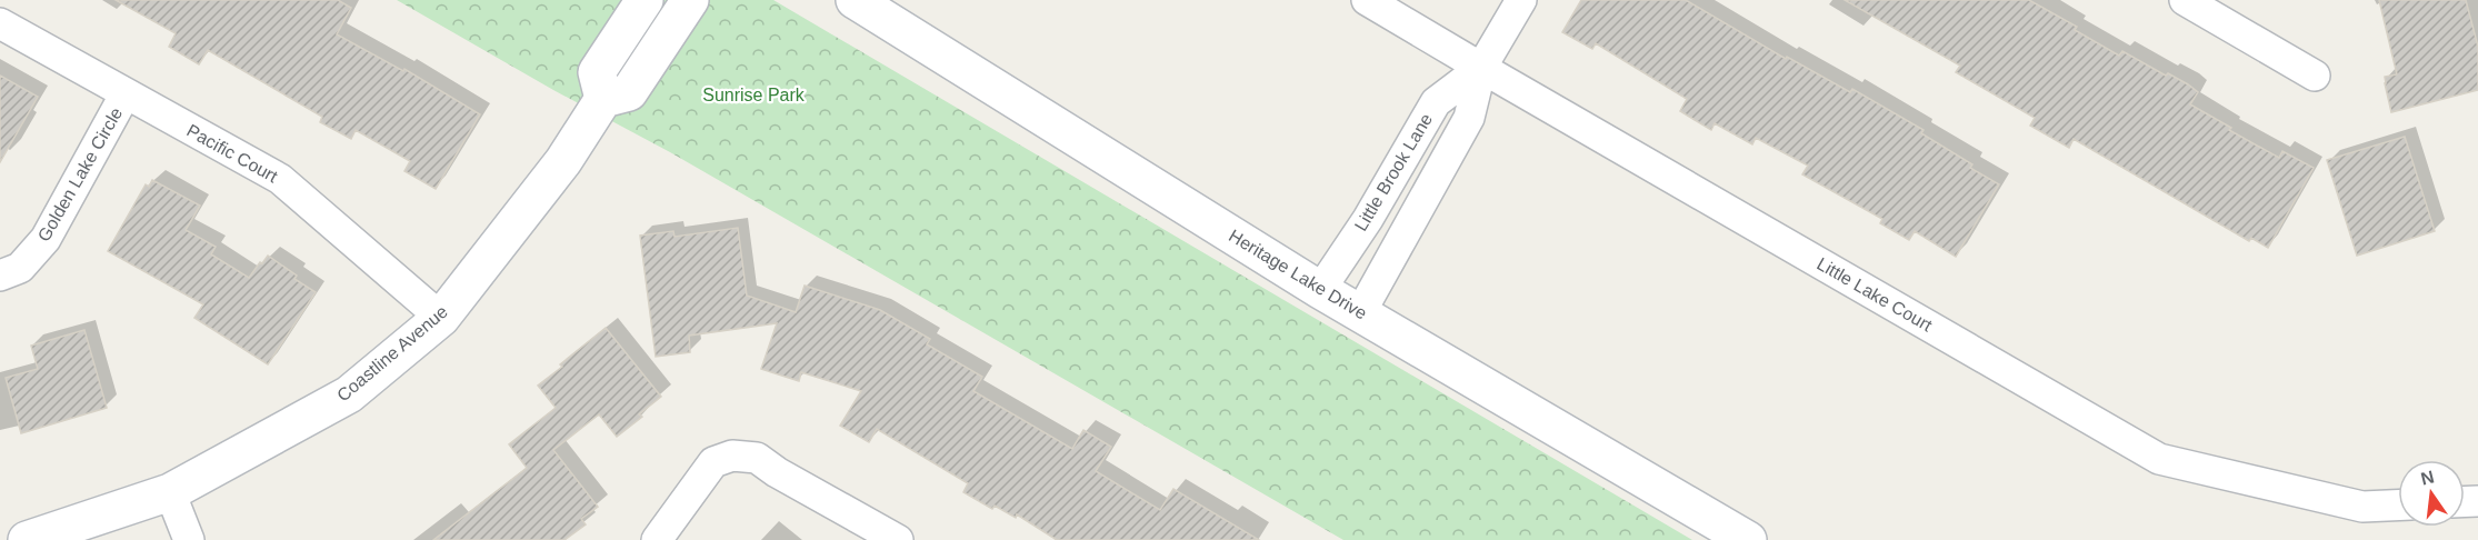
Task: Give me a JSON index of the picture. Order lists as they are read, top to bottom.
{
  "streets": {
    "street": [
      "Pacific Court",
      "Little Brook Lane",
      "Golden Lake Circle",
      "Heritage Lake Drive",
      "Little Lake Court",
      "Coastline Avenue"
    ]
  },
  "crossings": [
    ["Pacific Court", "Golden Lake Circle"],
    ["Pacific Court", "Coastline Avenue"],
    ["Little Brook Lane", "Heritage Lake Drive"],
    ["Little Brook Lane", "Little Lake Court"]
  ],
  "parks": ["Sunrise Park"],
  "north": "top"
}
